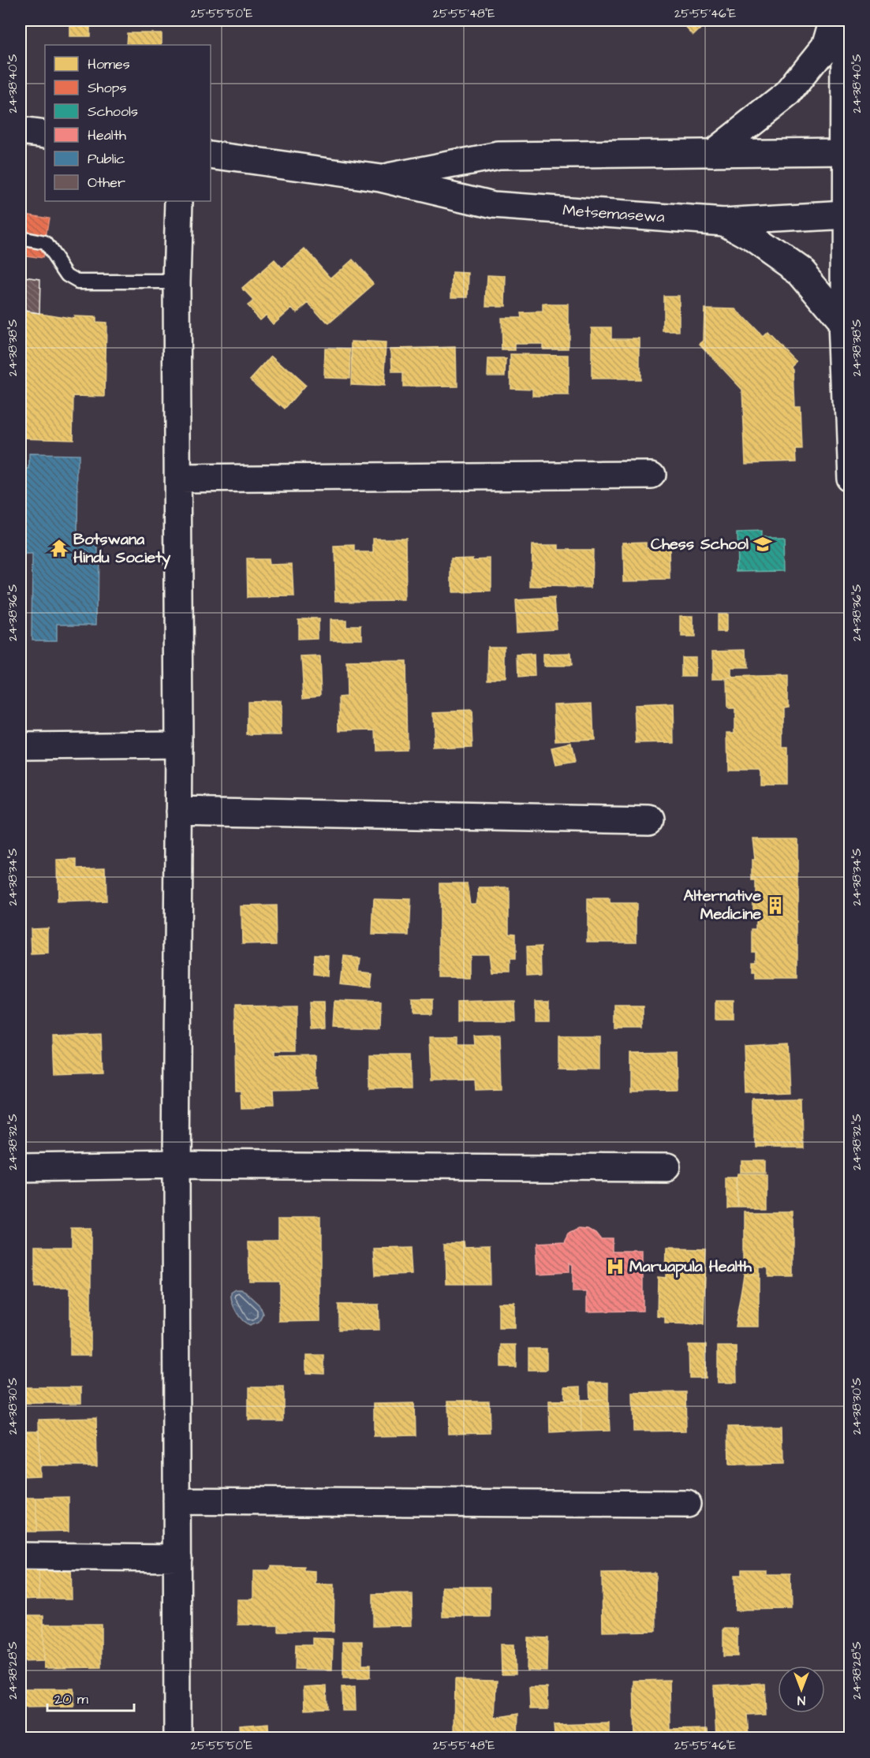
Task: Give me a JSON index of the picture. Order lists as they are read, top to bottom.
{
  "streets": {
    "street": ["Metsemasewa"]
  },
  "places": {
    "school or university": ["Chess School"],
    "temple": ["Botswana Hindu Society"],
    "building": ["Alternative Medicine"],
    "hospital": ["Maruapula Health"]
  },
  "legend": [
    "Homes",
    "Shops",
    "Schools",
    "Health",
    "Public",
    "Other"
  ],
  "scale_bar": "20 m",
  "north": "bottom",
  "coordinates": [
    "25°55'50\"E",
    "25°55'48\"E",
    "25°55'46\"E",
    "24°38'40\"S",
    "24°38'38\"S",
    "24°38'36\"S",
    "24°38'34\"S",
    "24°38'32\"S",
    "24°38'30\"S",
    "24°38'28\"S"
  ]
}
